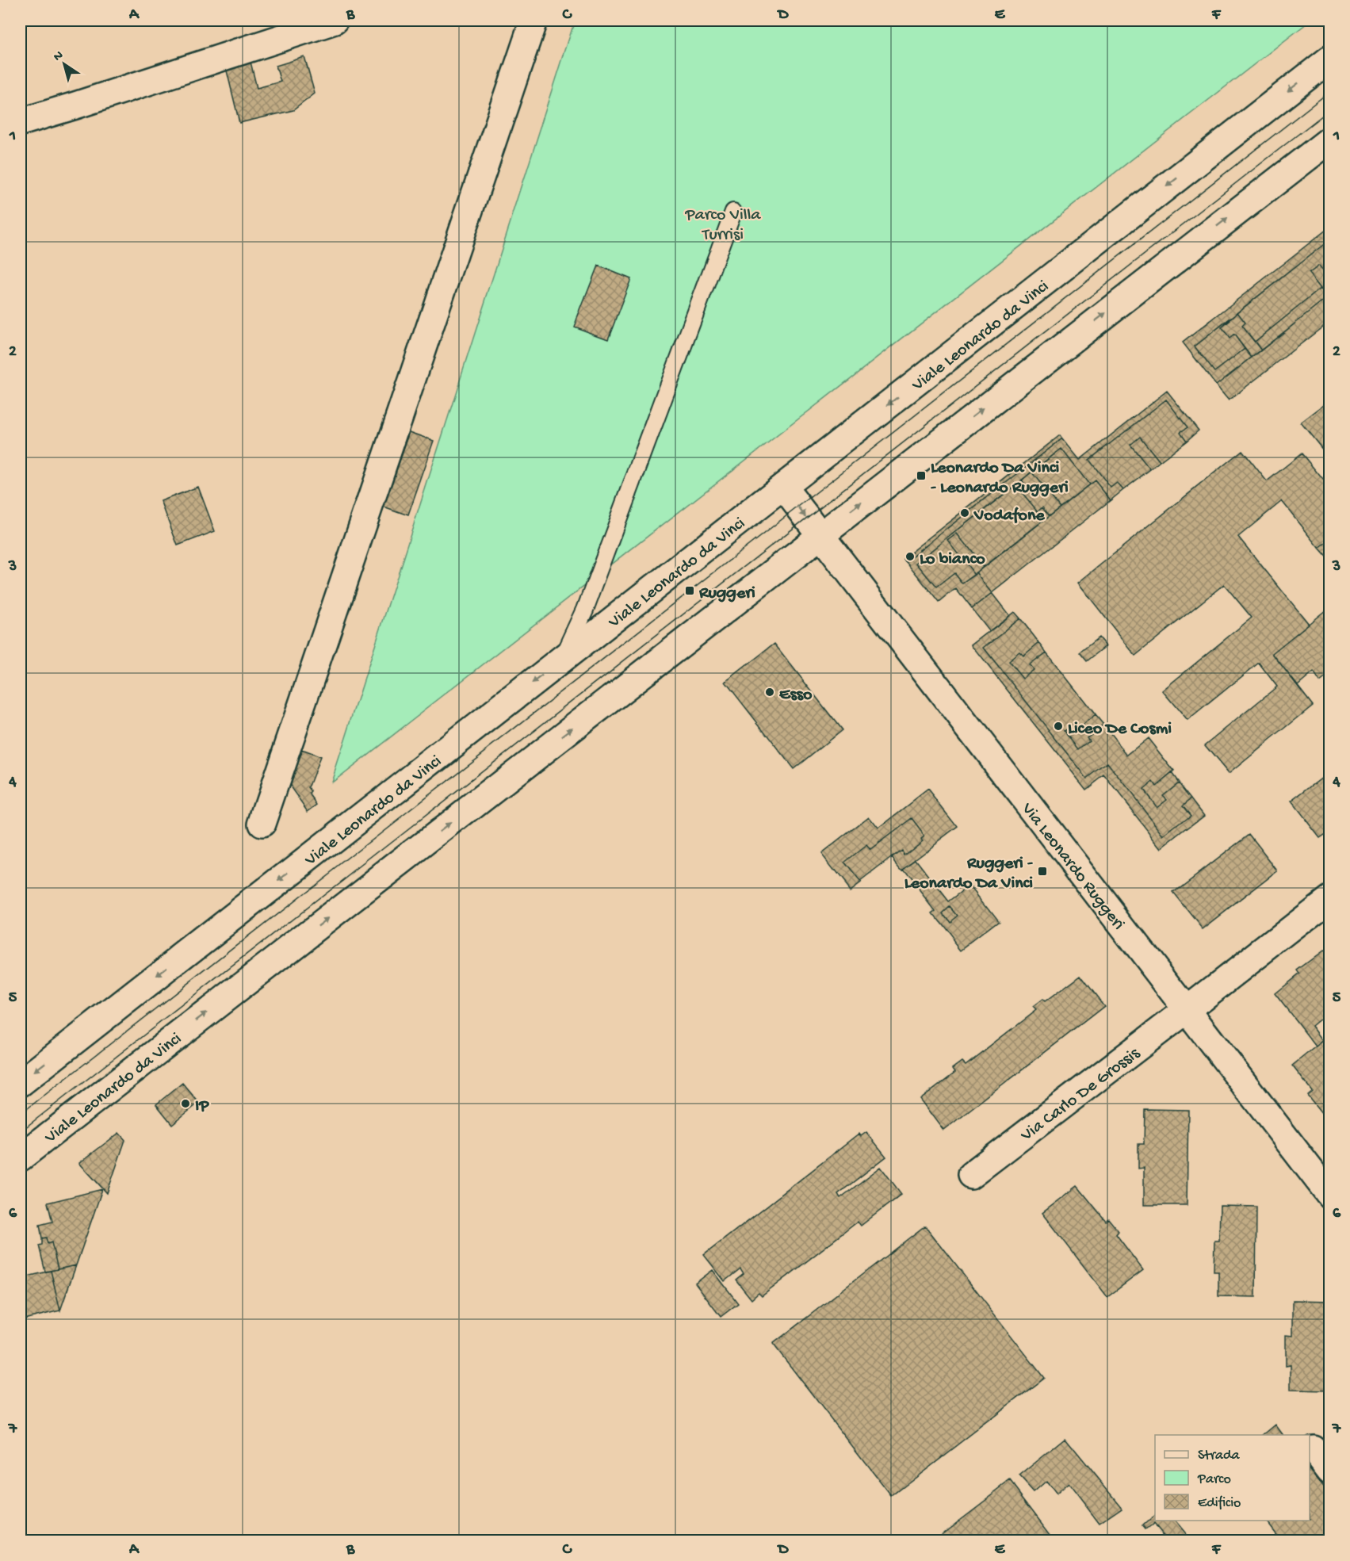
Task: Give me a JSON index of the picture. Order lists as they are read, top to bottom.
{
  "streets": {
    "street": ["Viale Leonardo da Vinci", "Via Leonardo Ruggeri", "Via Carlo De Grossis"]
  },
  "crossings": [
    ["Viale Leonardo da Vinci", "Via Leonardo Ruggeri"],
    ["Via Leonardo Ruggeri", "Via Carlo De Grossis"]
  ],
  "parks": ["Parco Villa Turrisi"],
  "places": {
    "transit": ["Leonardo Da Vinci - Leonardo Ruggeri", "Ruggeri", "Ruggeri - Leonardo Da Vinci"],
    "other": [
      "Vodafone",
      "Lo bianco",
      "Esso",
      "Liceo De Cosmi",
      "IP"
    ]
  },
  "legend": ["Strada", "Parco", "Edificio"],
  "north": "top left",
  "grid": {
    "columns": [
      "A",
      "B",
      "C",
      "D",
      "E",
      "F"
    ],
    "rows": [
      "1",
      "2",
      "3",
      "4",
      "5",
      "6",
      "7"
    ]
  }
}
